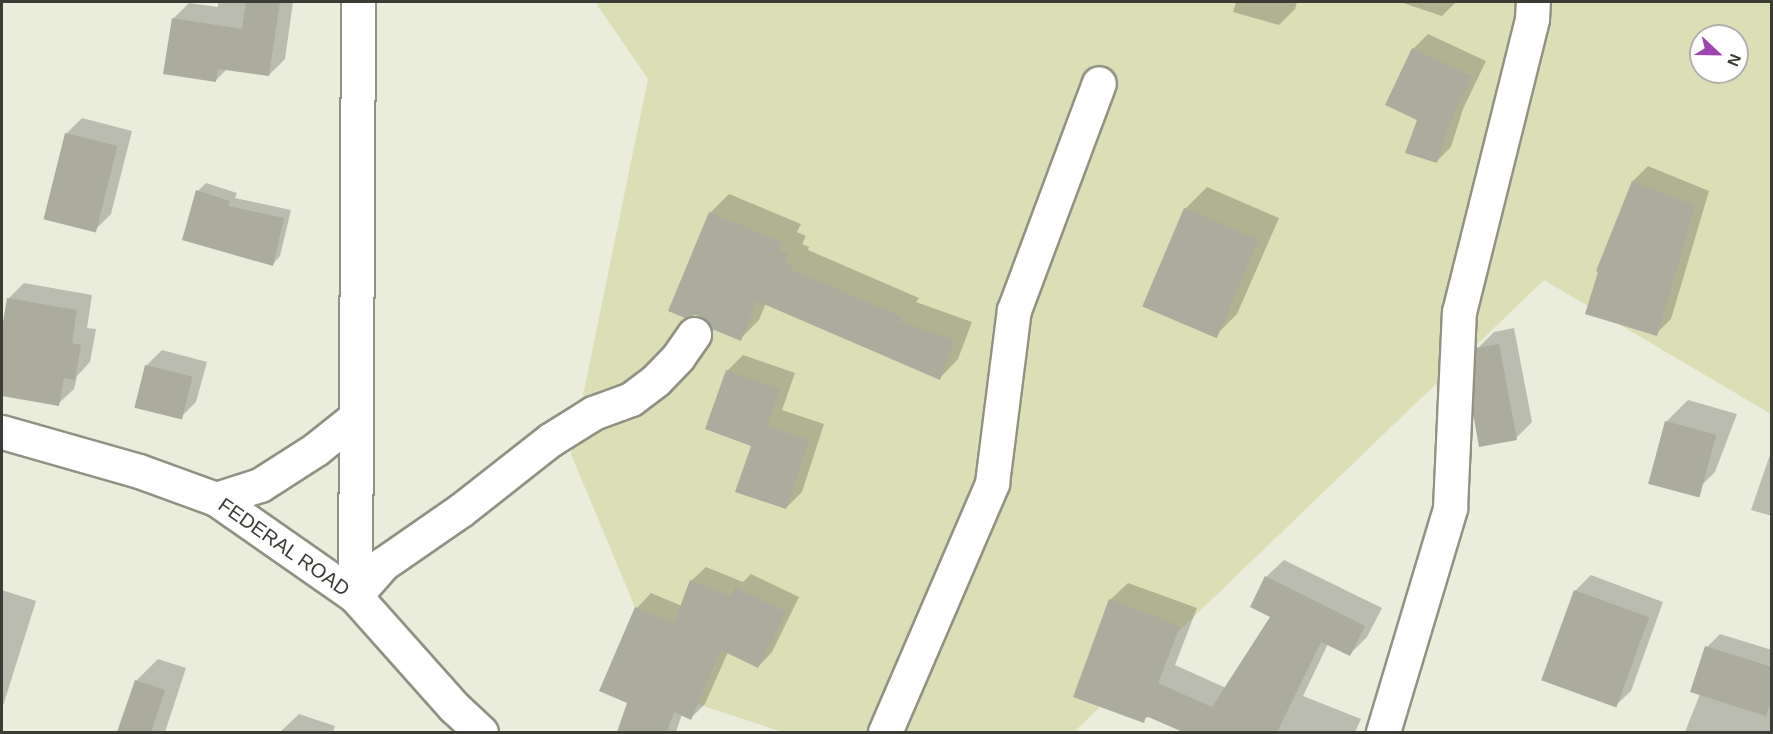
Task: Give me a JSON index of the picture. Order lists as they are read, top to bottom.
{
  "streets": {
    "street": ["FEDERAL ROAD"]
  },
  "north": "right"
}
